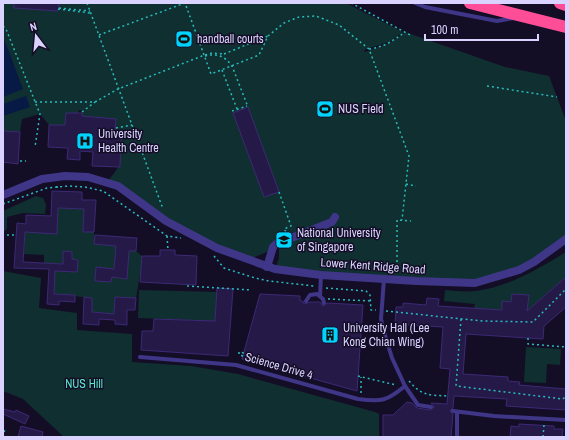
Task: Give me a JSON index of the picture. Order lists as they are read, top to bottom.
{
  "streets": {
    "street": ["Lower Kent Ridge Road"],
    "lane": ["Science Drive 4"]
  },
  "parks": ["NUS Hill"],
  "places": {
    "sports": ["handball courts", "NUS Field"],
    "hospital": ["University Health Centre"],
    "school or university": ["National University of Singapore"],
    "building": ["University Hall (Lee Kong Chian Wing)"]
  },
  "scale_bar": "100 m",
  "north": "top"
}
